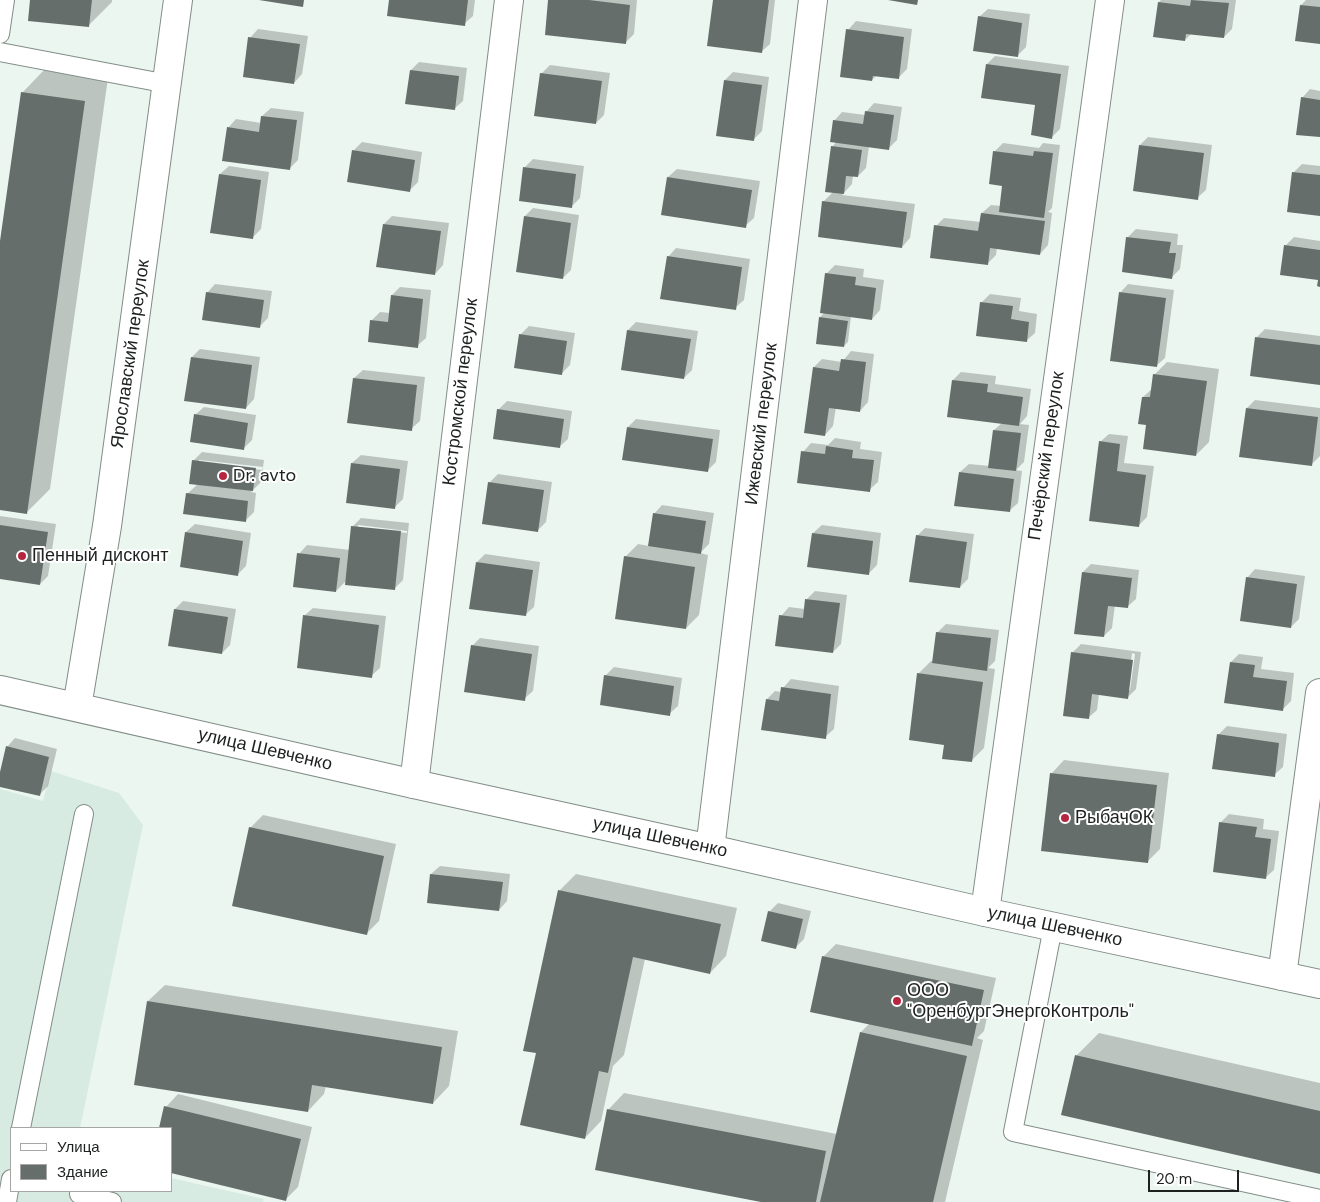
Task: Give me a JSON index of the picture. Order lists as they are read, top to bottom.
{
  "streets": {
    "street": [
      "Ярославский переулок",
      "Костромской переулок",
      "Ижевский переулок",
      "Печёрский переулок",
      "улица Шевченко"
    ]
  },
  "crossings": [
    ["Ярославский переулок", "улица Шевченко"],
    ["Костромской переулок", "улица Шевченко"],
    ["Ижевский переулок", "улица Шевченко"],
    ["Печёрский переулок", "улица Шевченко"]
  ],
  "places": [
    "Dr. avto",
    "Пенный дисконт",
    "РыбачОК",
    "ООО \"ОренбургЭнергоКонтроль\""
  ],
  "legend": ["Улица", "Здание"],
  "scale_bar": "20 m"
}
